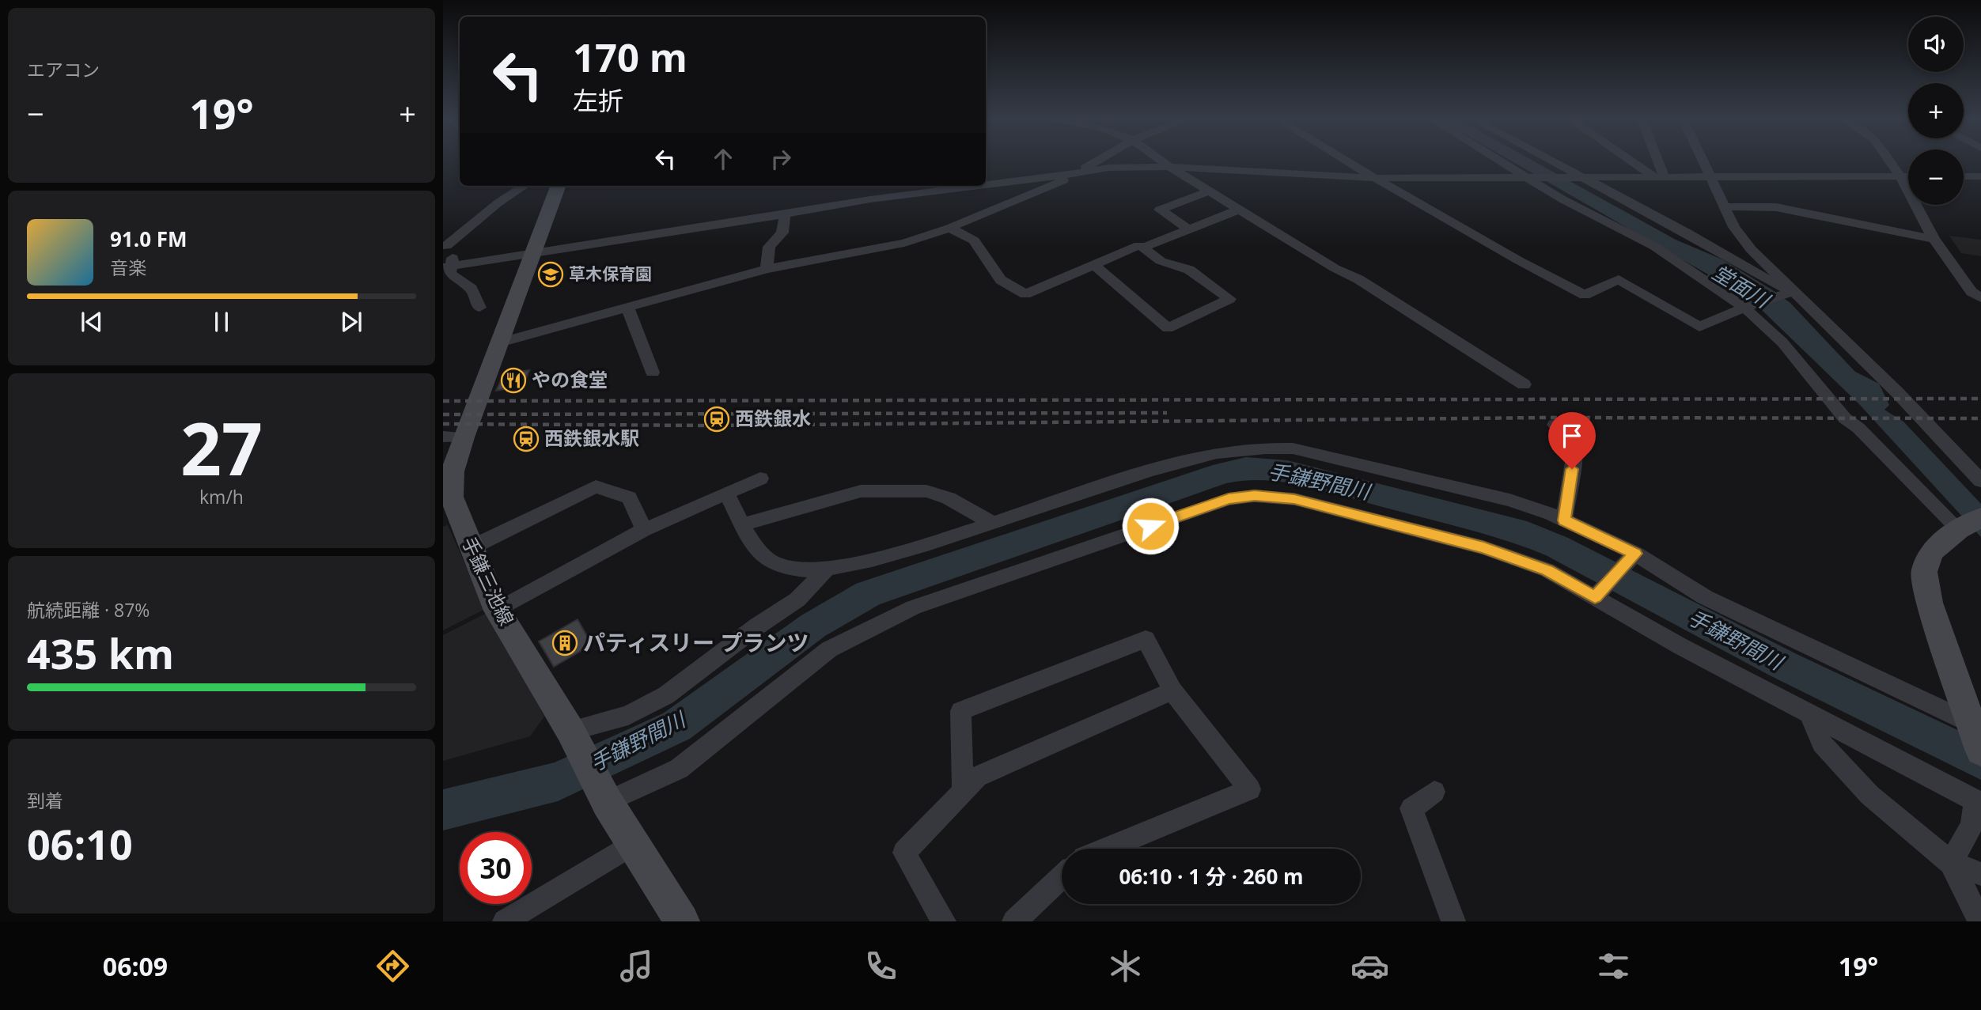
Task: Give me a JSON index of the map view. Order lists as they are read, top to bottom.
{
  "streets": {
    "main road": ["手鎌三池線"]
  },
  "water": ["堂面川", "手鎌野間川"],
  "places": {
    "school or university": ["草木保育園"],
    "restaurant": ["やの食堂"],
    "station": ["西鉄銀水", "西鉄銀水駅"],
    "building": ["パティスリー プランツ"]
  },
  "page": {
    "tile": [
      "エアコン",
      ["27", "km/h"],
      ["航続距離 · 87%", "435 km"],
      ["到着", "06:10"]
    ],
    "map_buttons": ["+", "−"],
    "turn": ["170 m", "左折"],
    "heat": ["−", "19°", "+"],
    "song": ["91.0 FM", "音楽"],
    "limit": "30",
    "trip": "06:10 · 1 分 · 260 m",
    "tabs": ["06:09", "19°"]
  }
}
